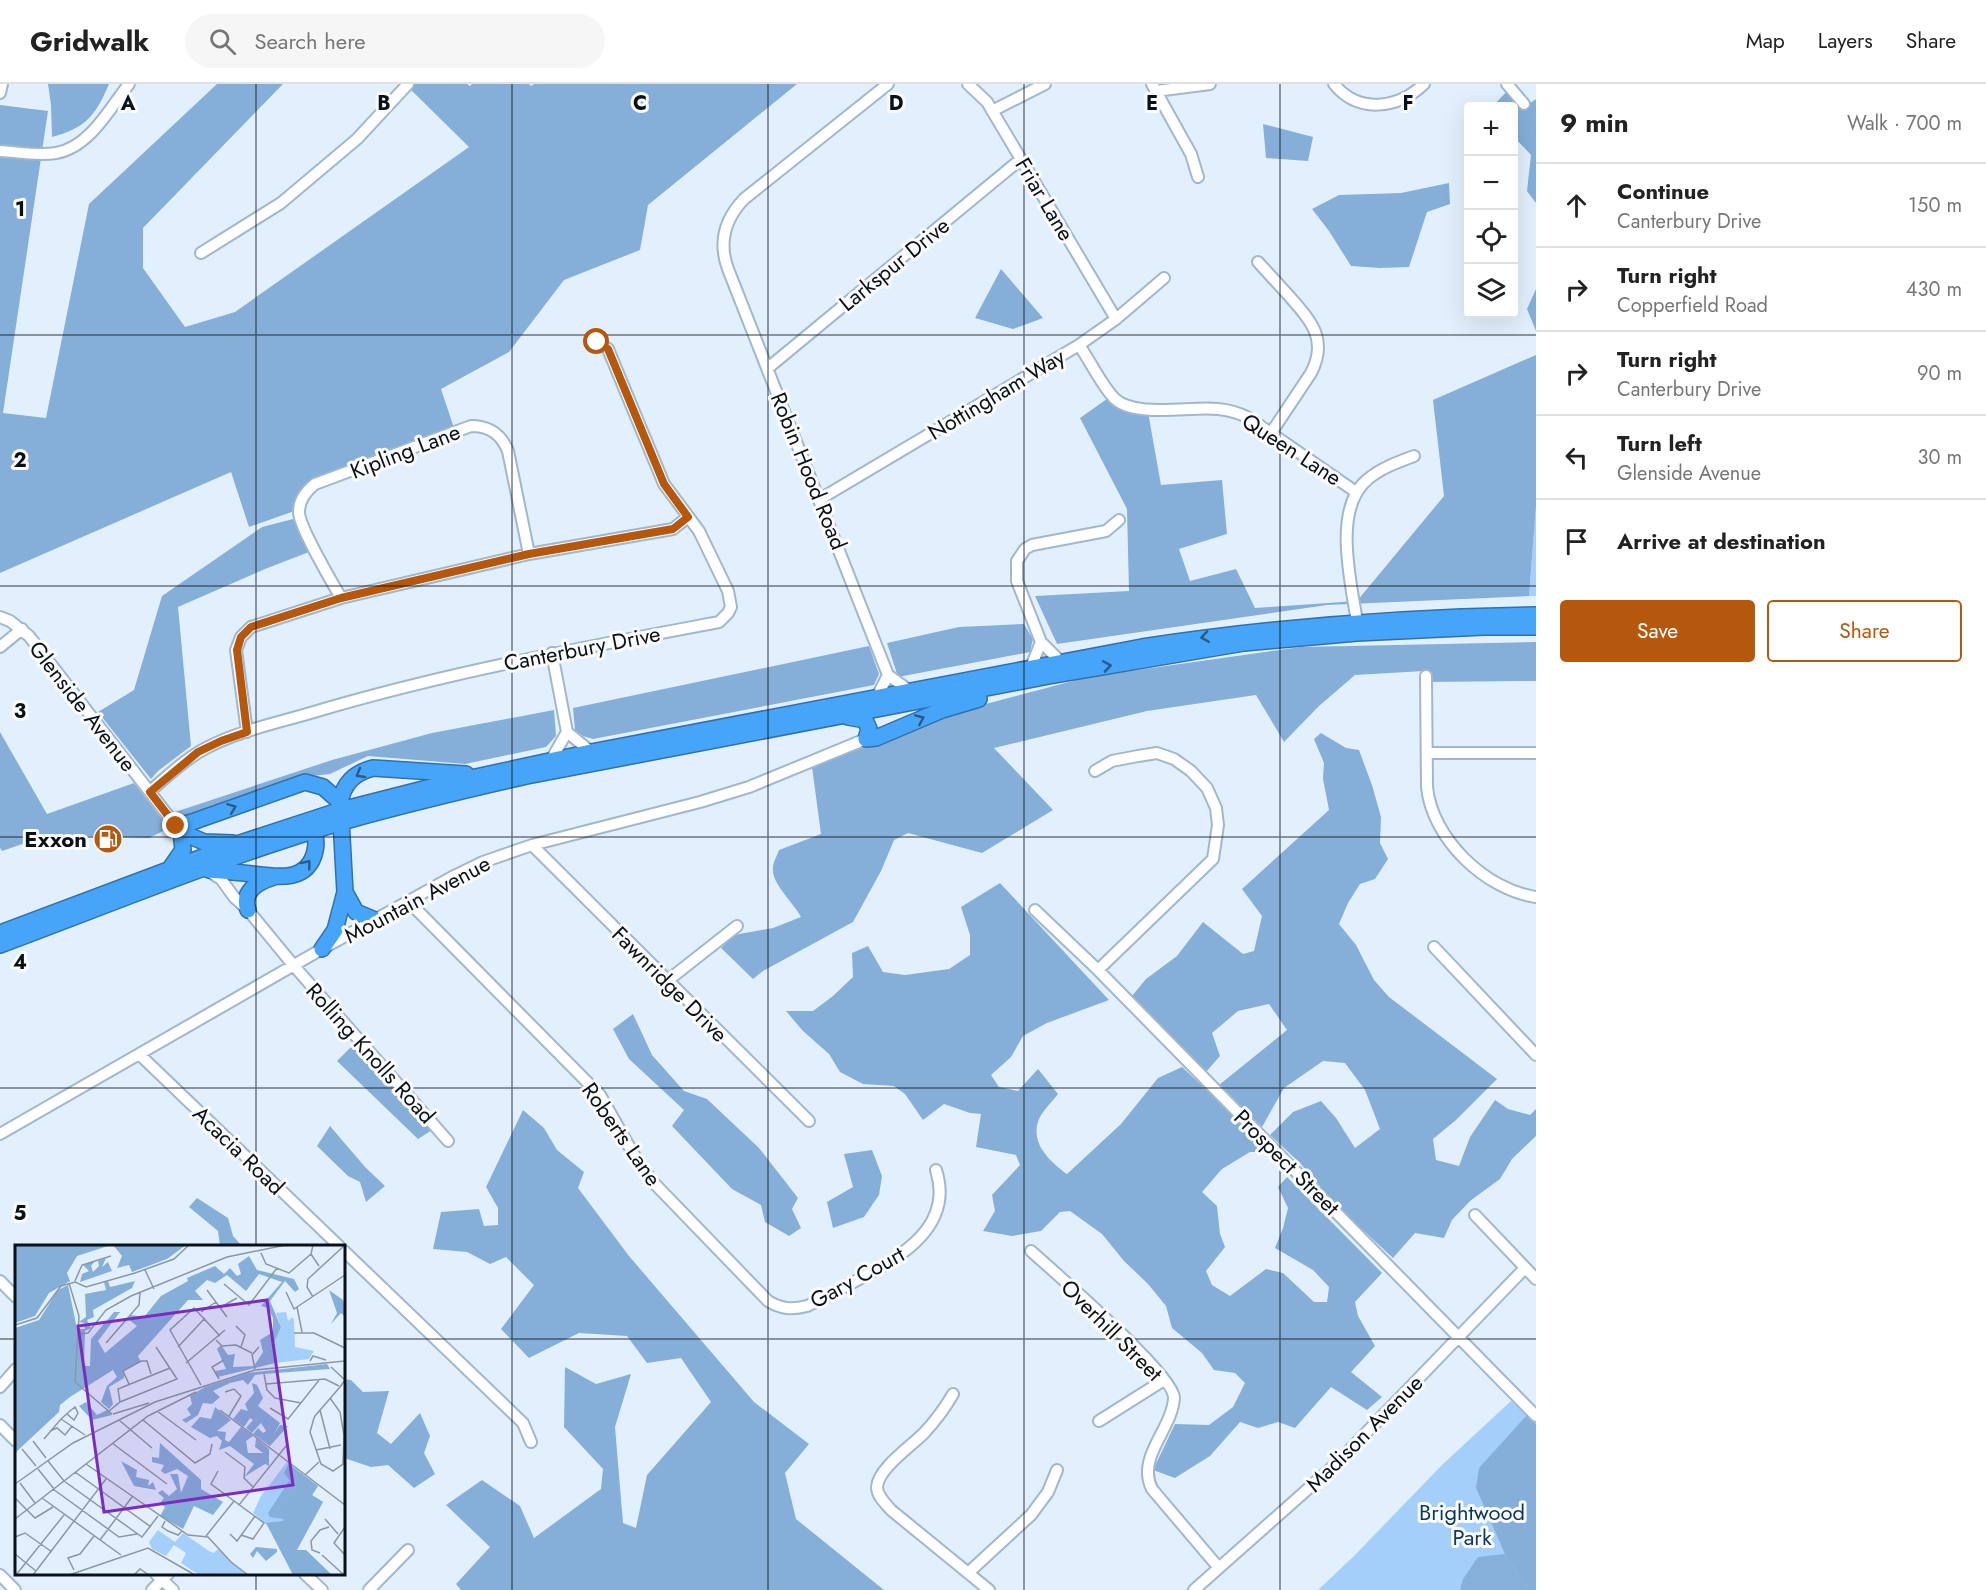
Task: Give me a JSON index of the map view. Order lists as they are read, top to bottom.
{
  "streets": {
    "street": [
      "Friar Lane",
      "Larkspur Drive",
      "Nottingham Way",
      "Queen Lane",
      "Kipling Lane",
      "Robin Hood Road",
      "Canterbury Drive",
      "Glenside Avenue",
      "Mountain Avenue",
      "Fawnridge Drive",
      "Rolling Knolls Road",
      "Roberts Lane",
      "Acacia Road",
      "Prospect Street",
      "Gary Court",
      "Overhill Street",
      "Madison Avenue"
    ]
  },
  "crossings": [
    ["Friar Lane", "Larkspur Drive"],
    ["Friar Lane", "Nottingham Way"],
    ["Larkspur Drive", "Robin Hood Road"],
    ["Nottingham Way", "Queen Lane"],
    ["Nottingham Way", "Robin Hood Road"],
    ["Canterbury Drive", "Glenside Avenue"],
    ["Mountain Avenue", "Fawnridge Drive"],
    ["Mountain Avenue", "Rolling Knolls Road"],
    ["Mountain Avenue", "Roberts Lane"],
    ["Mountain Avenue", "Acacia Road"],
    ["Roberts Lane", "Gary Court"],
    ["Prospect Street", "Madison Avenue"],
    ["Overhill Street", "Madison Avenue"]
  ],
  "parks": ["Brightwood Park"],
  "places": {
    "fuel station": ["Exxon"]
  },
  "page": {
    "header": "Gridwalk",
    "search": "Search here",
    "nav": ["Map", "Layers", "Share"],
    "heading": ["9 min", "Walk · 700 m"],
    "map_buttons": ["+", "−"],
    "list": [
      ["Continue", "Canterbury Drive", "150 m"],
      ["Turn right", "Copperfield Road", "430 m"],
      ["Turn right", "Canterbury Drive", "90 m"],
      ["Turn left", "Glenside Avenue", "30 m"],
      "Arrive at destination"
    ],
    "buttons": ["Save", "Share"]
  },
  "grid": {
    "columns": [
      "A",
      "B",
      "C",
      "D",
      "E",
      "F"
    ],
    "rows": [
      "1",
      "2",
      "3",
      "4",
      "5"
    ]
  }
}
